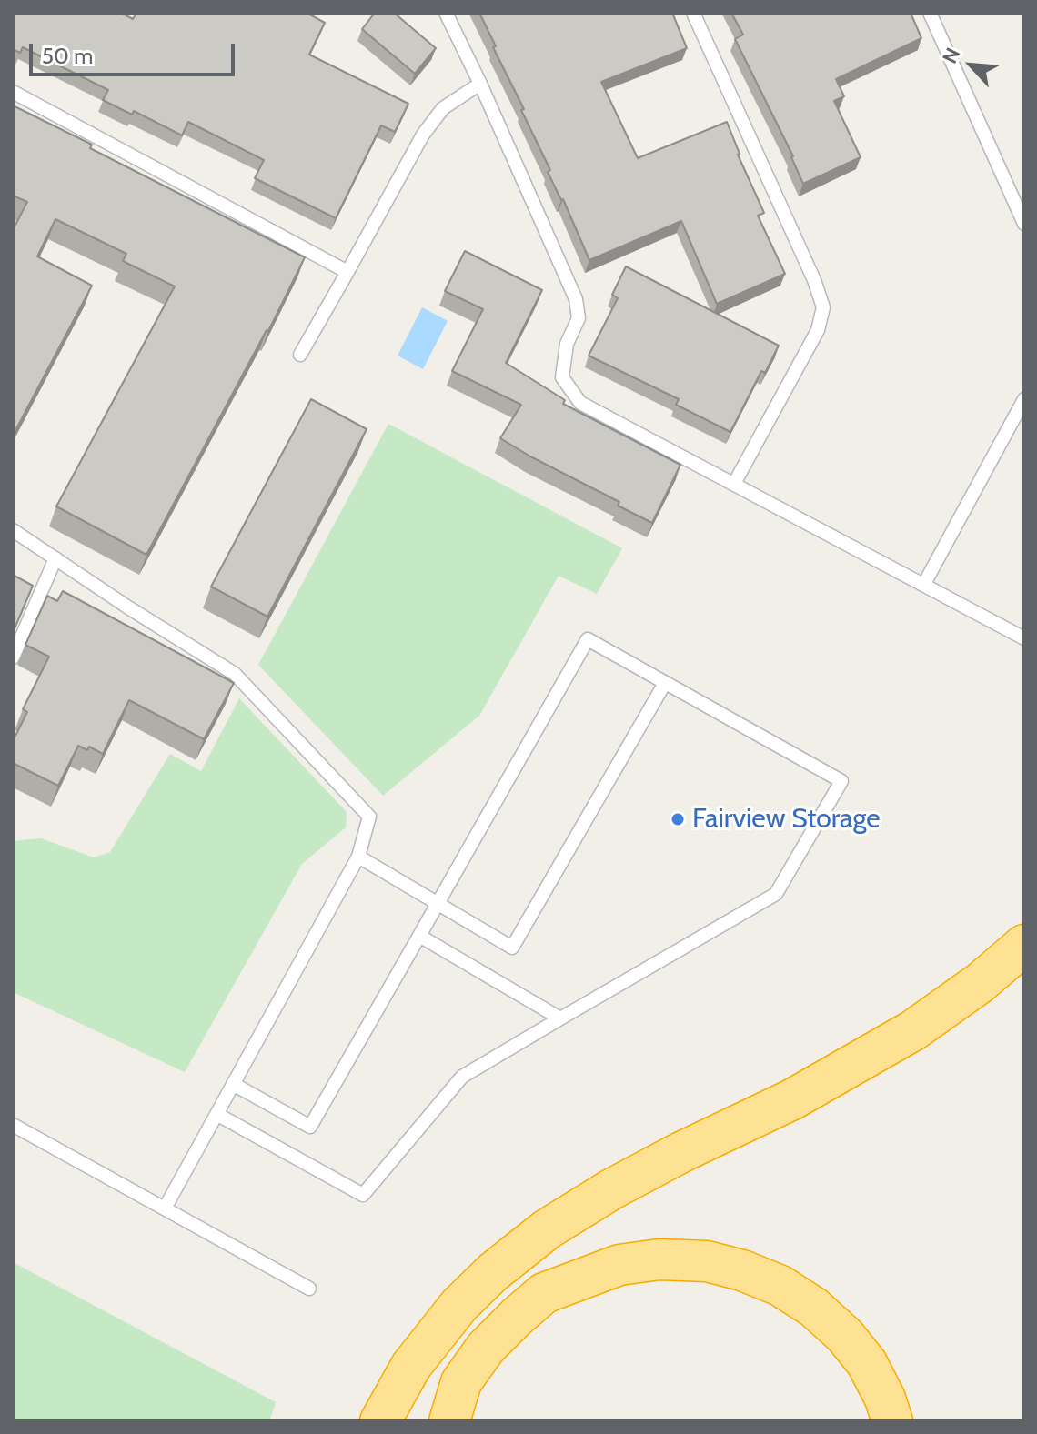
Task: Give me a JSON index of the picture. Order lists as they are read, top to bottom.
{
  "places": ["Fairview Storage"],
  "scale_bar": "50 m",
  "north": "top left"
}
